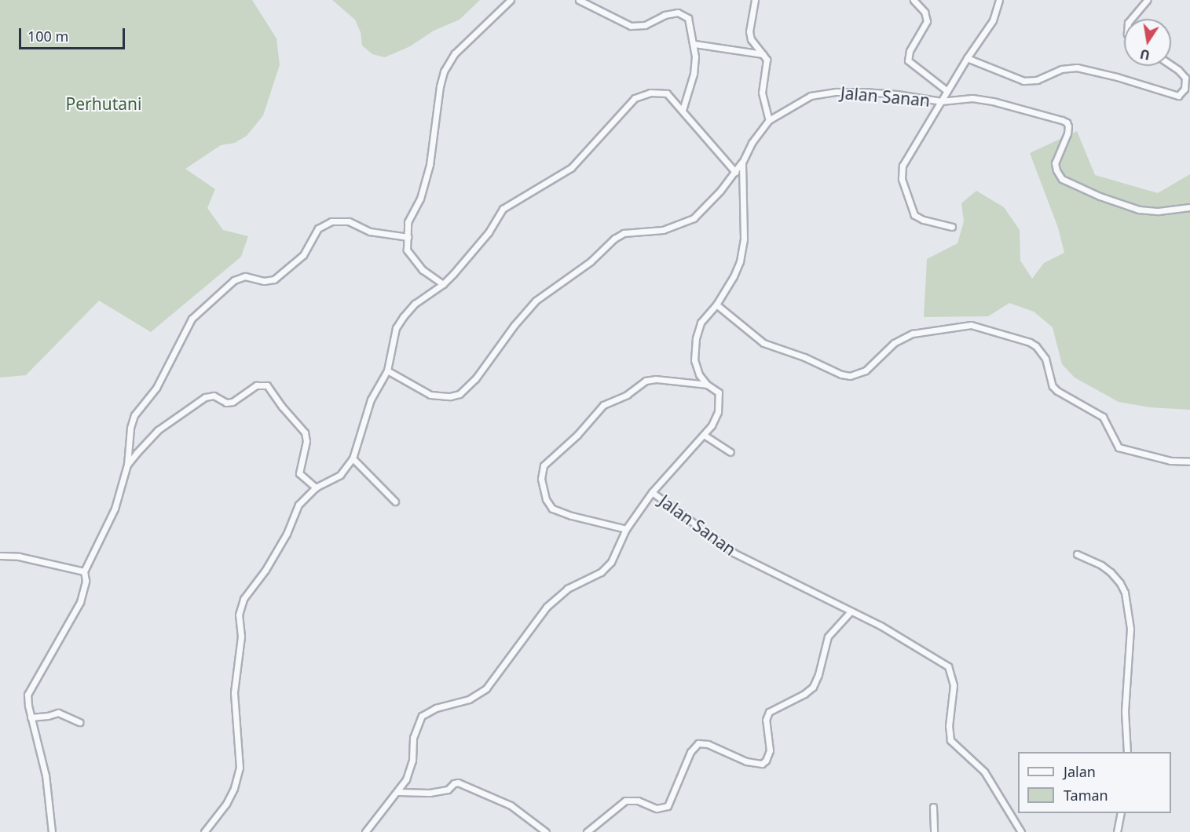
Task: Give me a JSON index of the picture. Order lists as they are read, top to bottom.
{
  "streets": {
    "street": ["Jalan Sanan"]
  },
  "parks": ["Perhutani"],
  "legend": ["Jalan", "Taman"],
  "scale_bar": "100 m",
  "north": "bottom"
}
